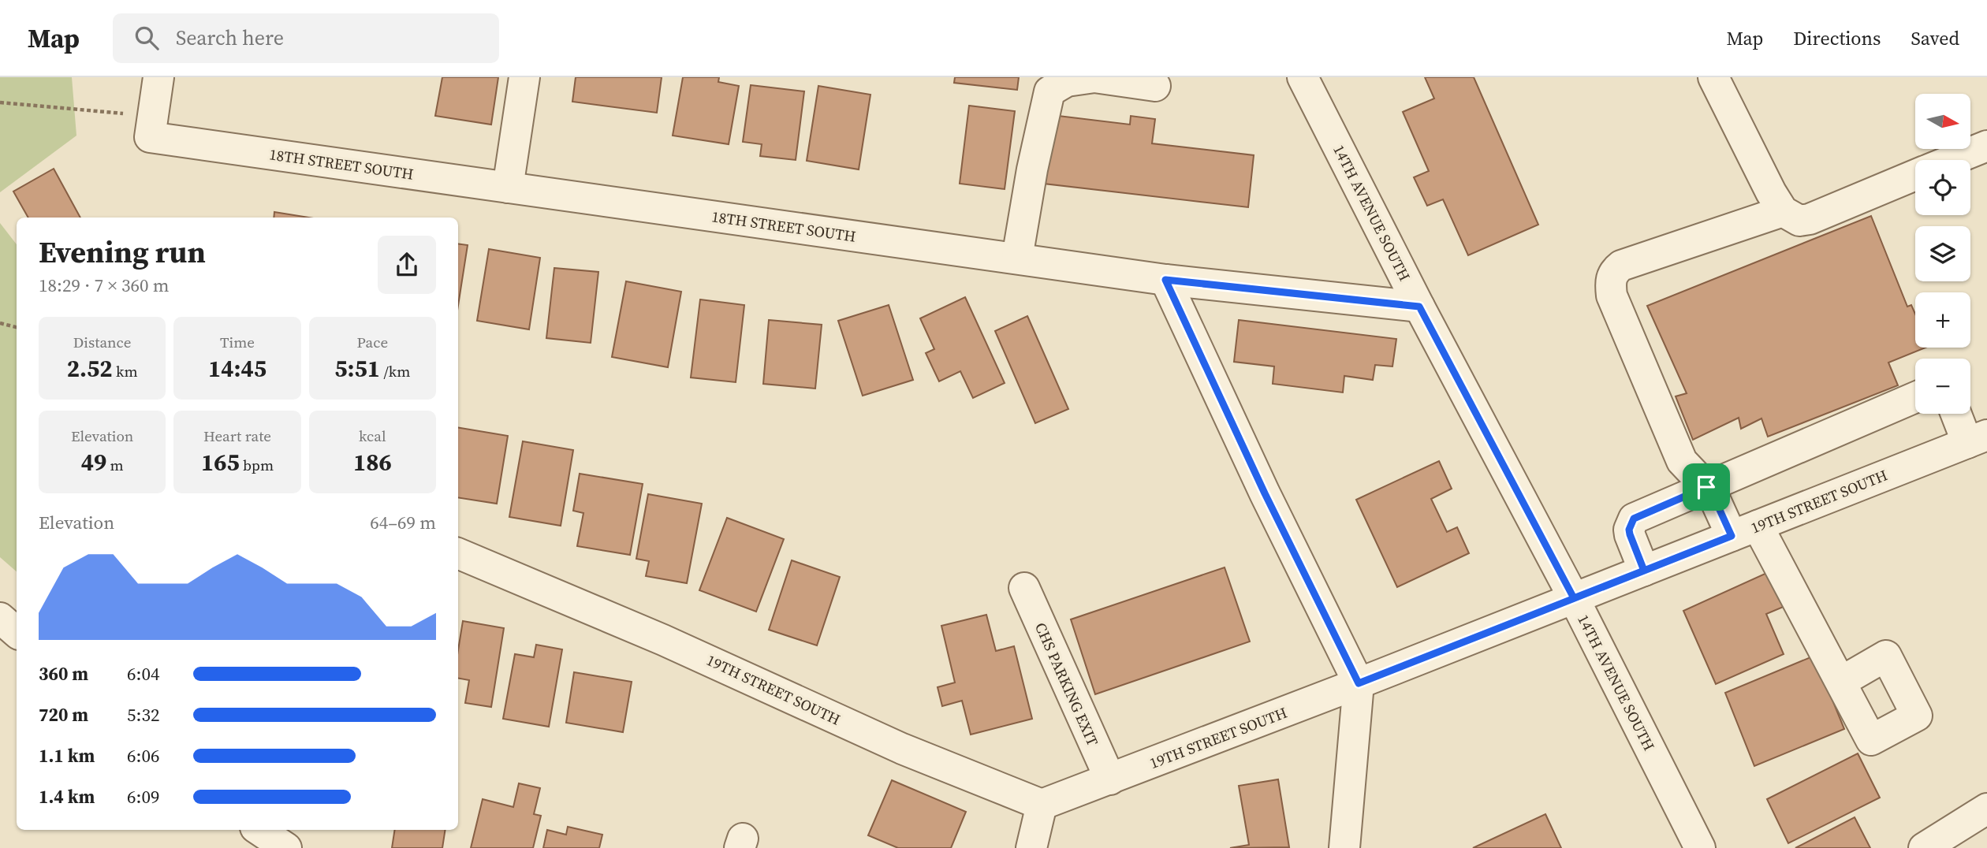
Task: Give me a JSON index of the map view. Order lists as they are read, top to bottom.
{
  "streets": {
    "street": [
      "18TH STREET SOUTH",
      "14TH AVENUE SOUTH",
      "19TH STREET SOUTH",
      "CHS PARKING EXIT"
    ]
  },
  "crossings": [
    ["18TH STREET SOUTH", "14TH AVENUE SOUTH"],
    ["14TH AVENUE SOUTH", "19TH STREET SOUTH"],
    ["19TH STREET SOUTH", "CHS PARKING EXIT"]
  ],
  "north": "right",
  "page": {
    "header": "Map",
    "search": "Search here",
    "nav": ["Map", "Directions", "Saved"],
    "map_buttons": ["+", "−"],
    "heading": ["Evening run", "18:29 · 7 × 360 m"],
    "stats": [
      ["Distance", "2.52 km"],
      ["Time", "14:45"],
      ["Pace", "5:51 /km"],
      ["Elevation", "49 m"],
      ["Heart rate", "165 bpm"],
      ["kcal", "186"]
    ],
    "chart": ["Elevation", "64–69 m"],
    "list": [
      {
        "name": "360 m",
        "note": "6:04"
      },
      {
        "name": "720 m",
        "note": "5:32"
      },
      {
        "name": "1.1 km",
        "note": "6:06"
      },
      {
        "name": "1.4 km",
        "note": "6:09"
      }
    ]
  }
}
